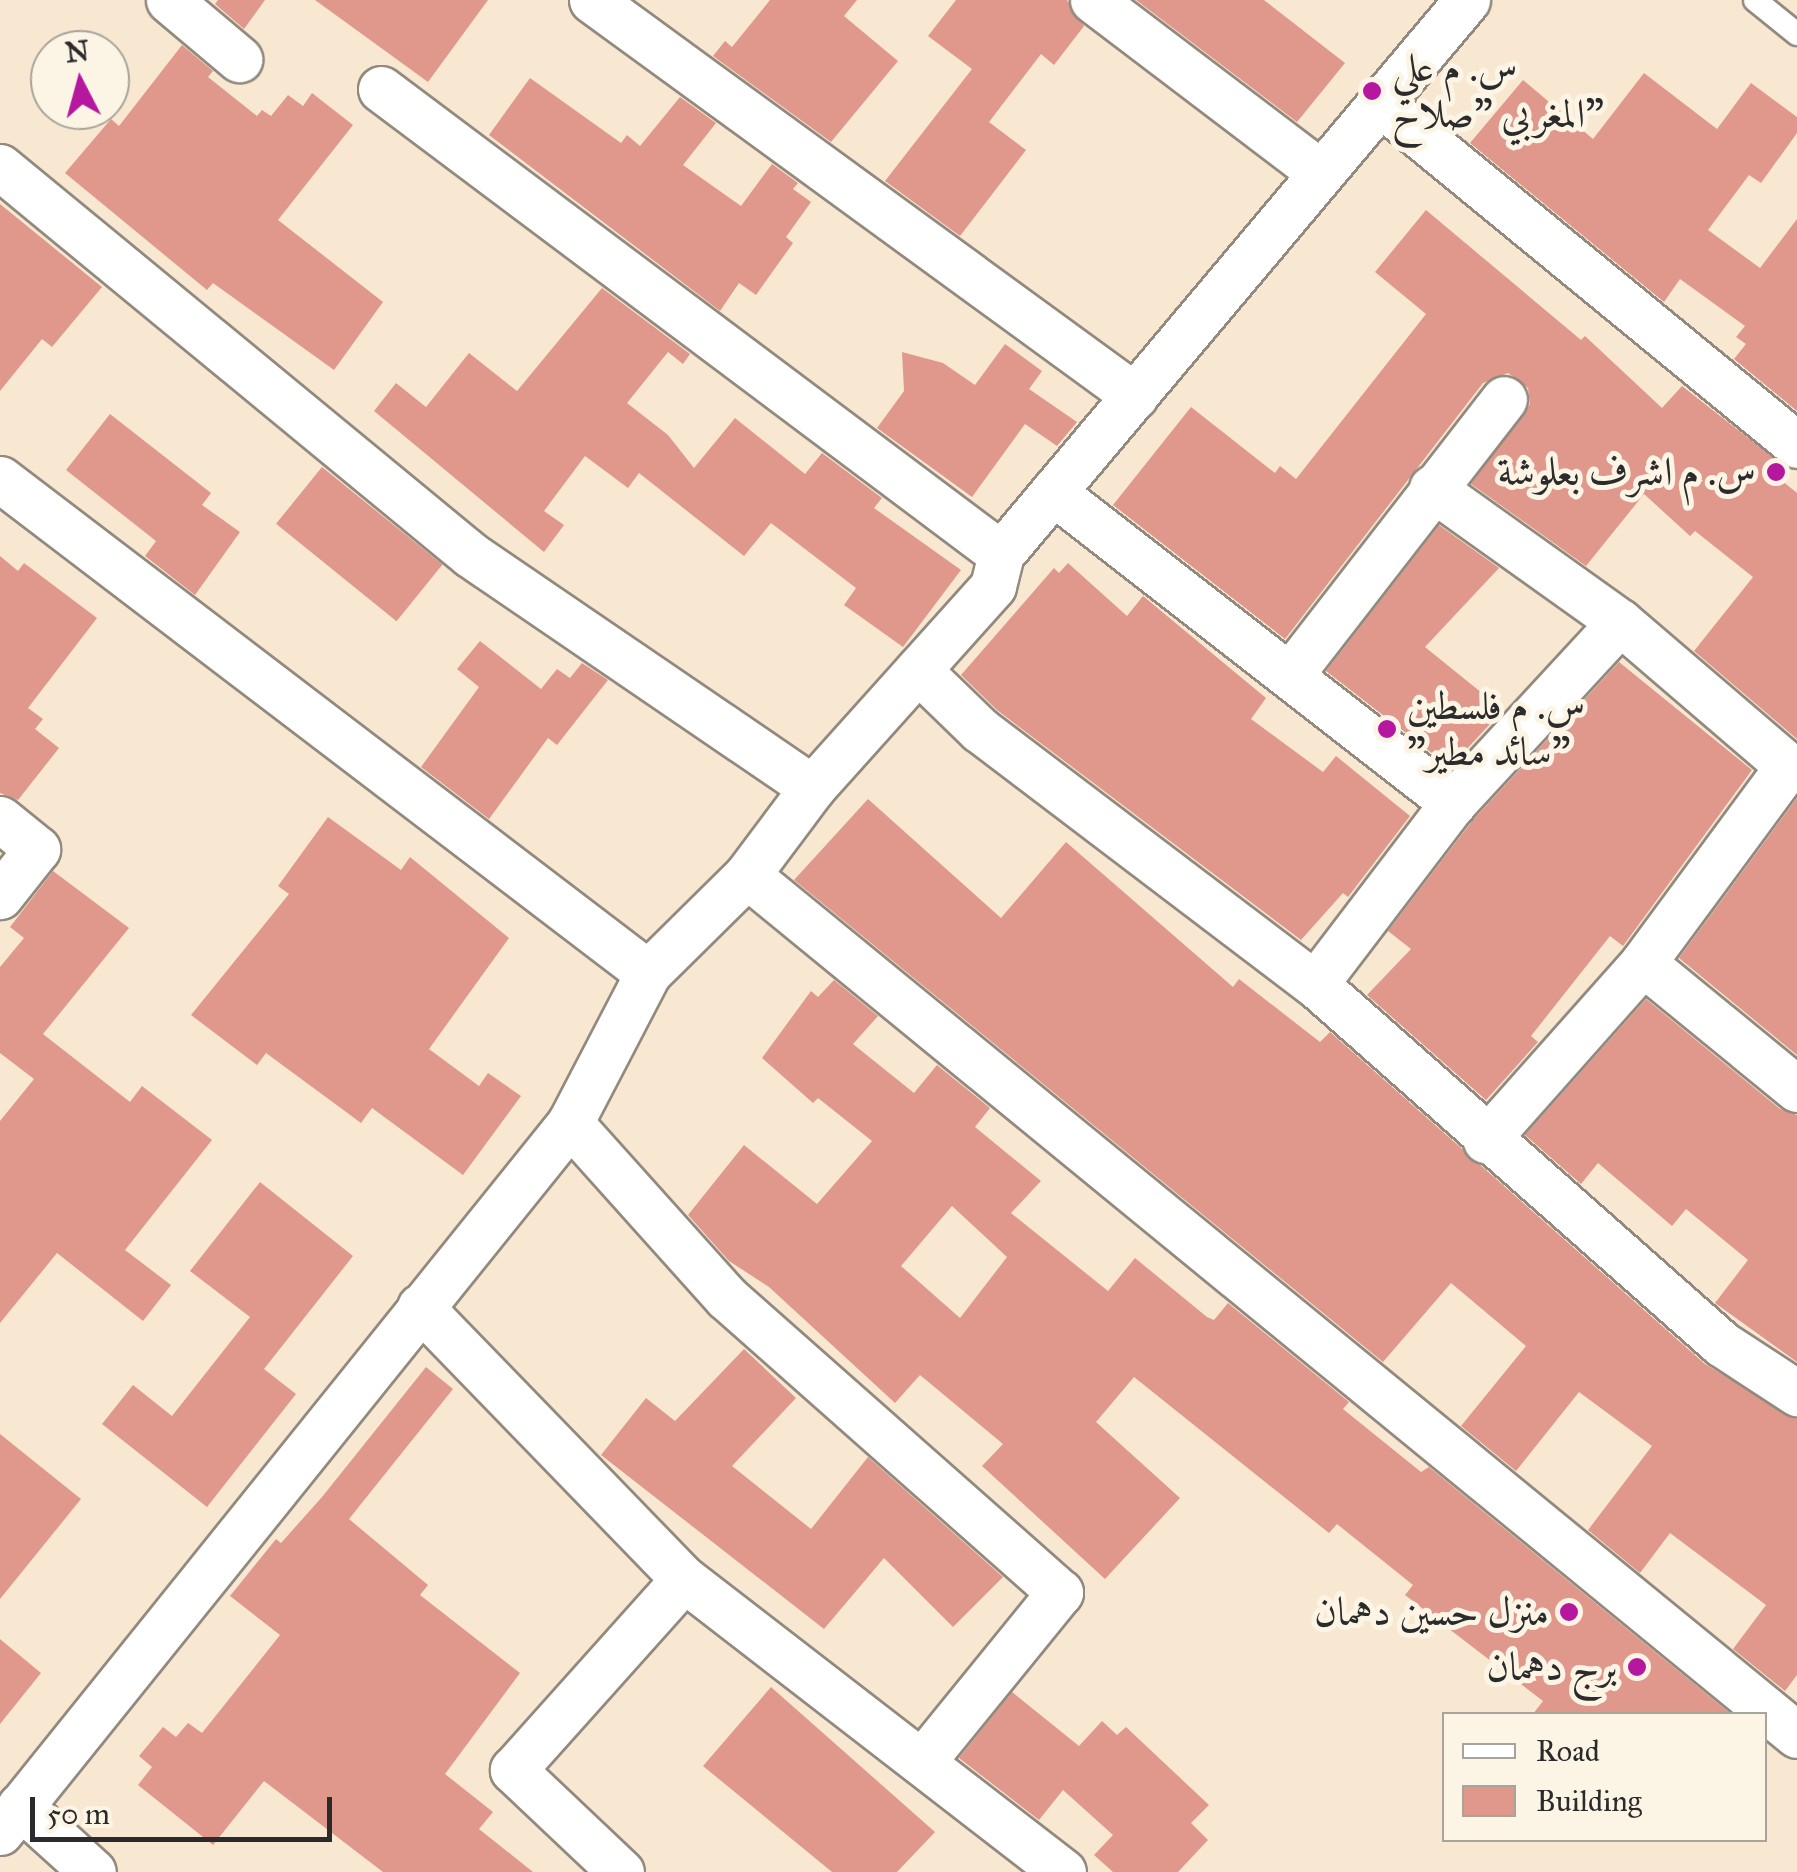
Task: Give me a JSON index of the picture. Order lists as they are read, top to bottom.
{
  "places": [
    "س. م علي المغربي \"صلاح\"",
    "س. م اشرف بعلوشة",
    "س. م فلسطين \"سائد مطير\"",
    "منزل حسين دهمان",
    "برج دهمان"
  ],
  "legend": ["Road", "Building"],
  "scale_bar": "50 m",
  "north": "top"
}
